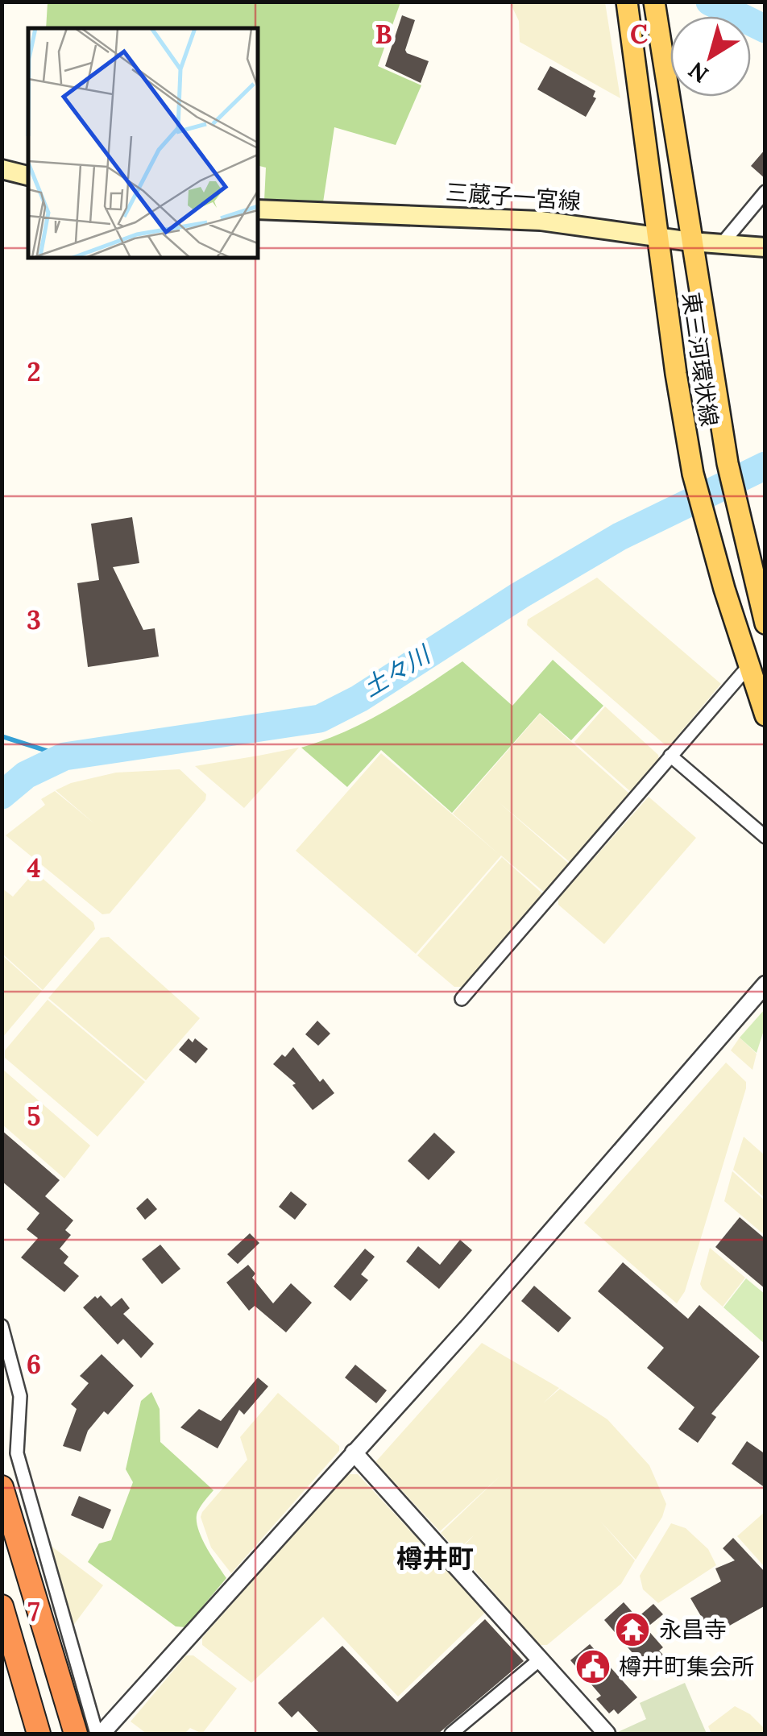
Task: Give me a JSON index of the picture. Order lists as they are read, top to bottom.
{
  "streets": {
    "main road": ["三蔵子一宮線", "東三河環状線"]
  },
  "crossings": [
    ["三蔵子一宮線", "東三河環状線"]
  ],
  "districts": ["樽井町"],
  "water": ["土々川"],
  "places": {
    "temple": ["永昌寺"],
    "public building": ["樽井町集会所"]
  },
  "north": "bottom left",
  "grid": {
    "columns": ["B", "C"],
    "rows": [
      "2",
      "3",
      "4",
      "5",
      "6",
      "7"
    ]
  }
}
